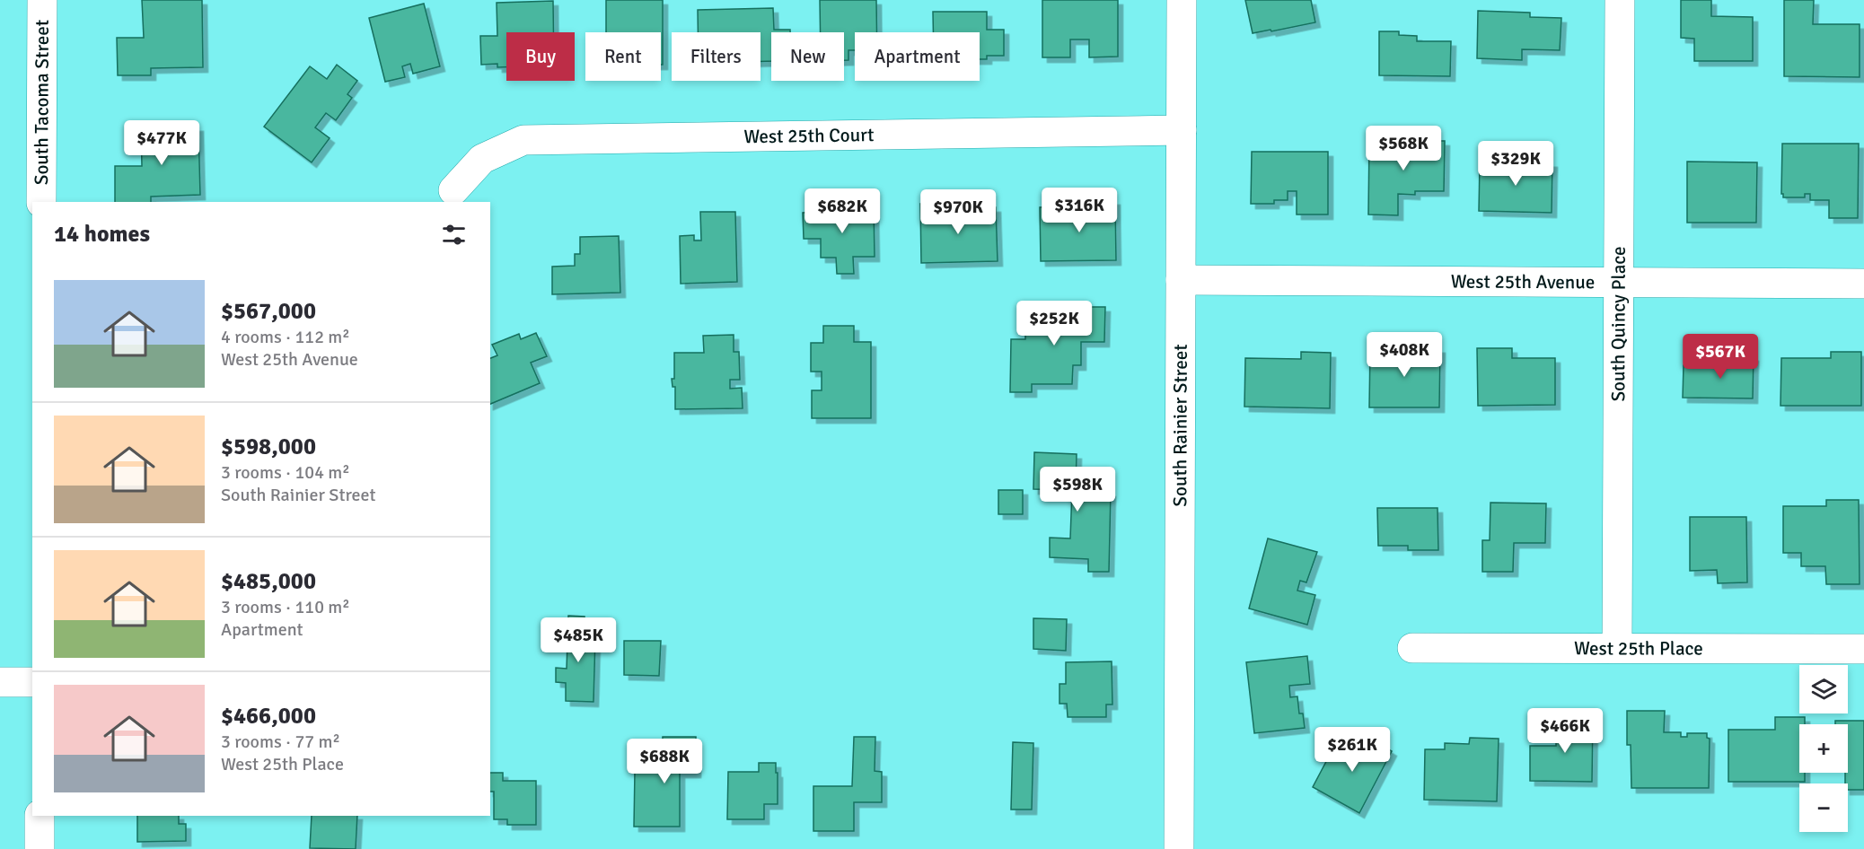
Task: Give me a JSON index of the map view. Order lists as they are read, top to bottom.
{
  "streets": {
    "street": [
      "South Tacoma Street",
      "West 25th Court",
      "West 25th Avenue",
      "South Quincy Place",
      "South Rainier Street",
      "West 25th Place"
    ]
  },
  "crossings": [
    ["West 25th Court", "South Rainier Street"],
    ["West 25th Avenue", "South Quincy Place"],
    ["West 25th Avenue", "South Rainier Street"],
    ["South Quincy Place", "West 25th Place"]
  ],
  "page": {
    "chip": [
      "Buy",
      "Rent",
      "Filters",
      "New",
      "Apartment"
    ],
    "price": [
      "$477K",
      "$568K",
      "$329K",
      "$316K",
      "$682K",
      "$970K",
      "$252K",
      "$408K",
      "$567K",
      "$598K",
      "$485K",
      "$466K",
      "$261K",
      "$688K"
    ],
    "heading": "14 homes",
    "list": [
      {
        "name": "$567,000",
        "note": "4 rooms · 112 m² · West 25th Avenue"
      },
      {
        "name": "$598,000",
        "note": "3 rooms · 104 m² · South Rainier Street"
      },
      {
        "name": "$485,000",
        "note": "3 rooms · 110 m² · Apartment"
      },
      {
        "name": "$466,000",
        "note": "3 rooms · 77 m² · West 25th Place"
      }
    ],
    "map_buttons": ["+", "−"]
  }
}
